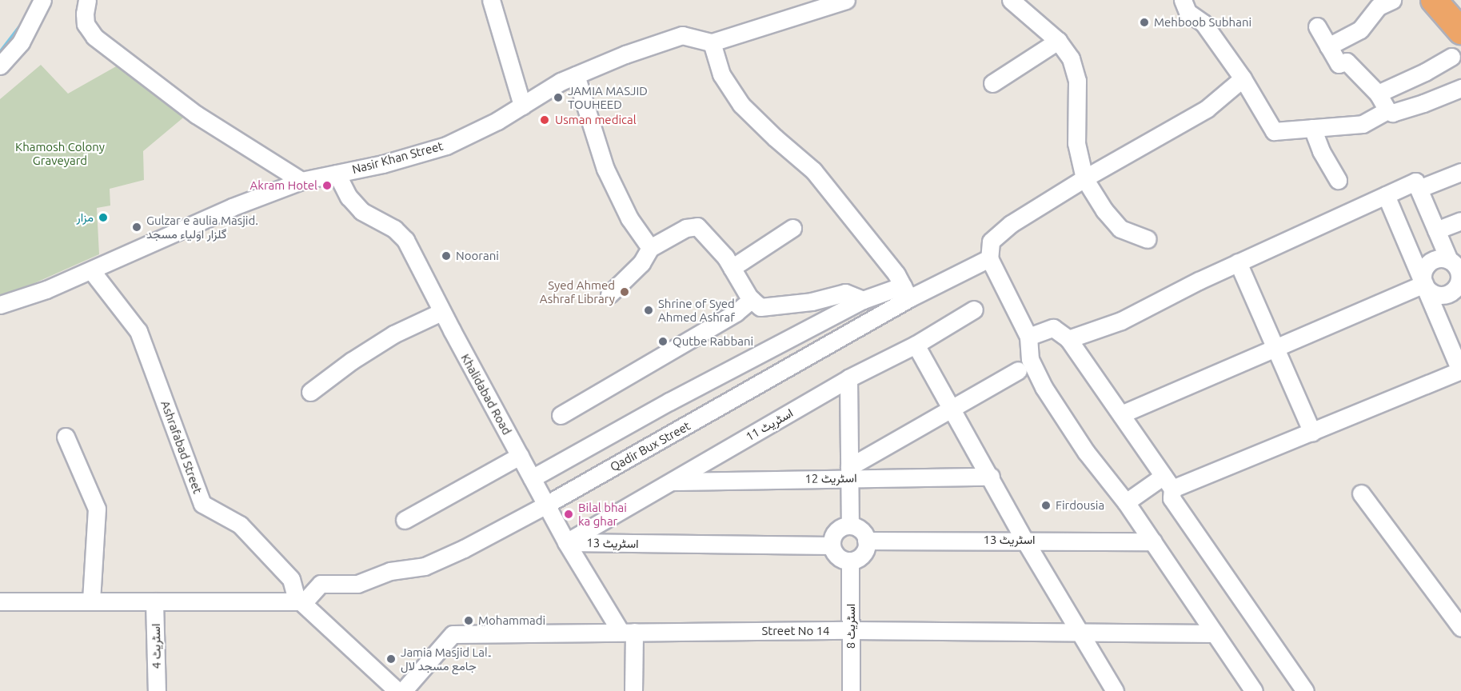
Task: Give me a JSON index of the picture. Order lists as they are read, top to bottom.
{
  "streets": {
    "street": [
      "Nasir Khan Street",
      "Khalidabad Road",
      "اسٹریٹ 11",
      "Qadir Bux Street",
      "Ashrafabad Street",
      "اسٹریٹ 12",
      "اسٹریٹ 13",
      "اسٹریٹ 8",
      "Street No 14",
      "اسٹریٹ 4"
    ]
  },
  "crossings": [
    ["Nasir Khan Street", "Khalidabad Road"],
    ["Nasir Khan Street", "Ashrafabad Street"],
    ["Khalidabad Road", "اسٹریٹ 11"],
    ["Khalidabad Road", "Qadir Bux Street"],
    ["Khalidabad Road", "اسٹریٹ 13"],
    ["Khalidabad Road", "Street No 14"],
    ["اسٹریٹ 11", "اسٹریٹ 12"],
    ["اسٹریٹ 11", "اسٹریٹ 13"],
    ["Qadir Bux Street", "Ashrafabad Street"],
    ["اسٹریٹ 13", "اسٹریٹ 8"],
    ["اسٹریٹ 8", "Street No 14"]
  ],
  "parks": ["Khamosh Colony Graveyard"],
  "places": [
    "Mehboob Subhani",
    "JAMIA MASJID TOUHEED",
    "Usman medical",
    "Akram Hotel",
    "مزار",
    "Gulzar e aulia Masjid. گلزار اولیاء مسجد",
    "Noorani",
    "Syed Ahmed Ashraf Library",
    "Shrine of Syed Ahmed Ashraf",
    "Qutbe Rabbani",
    "Firdousia",
    "Bilal bhai ka ghar",
    "Mohammadi",
    "Jamia Masjid Lal۔ جامع مسجد لال"
  ]
}
